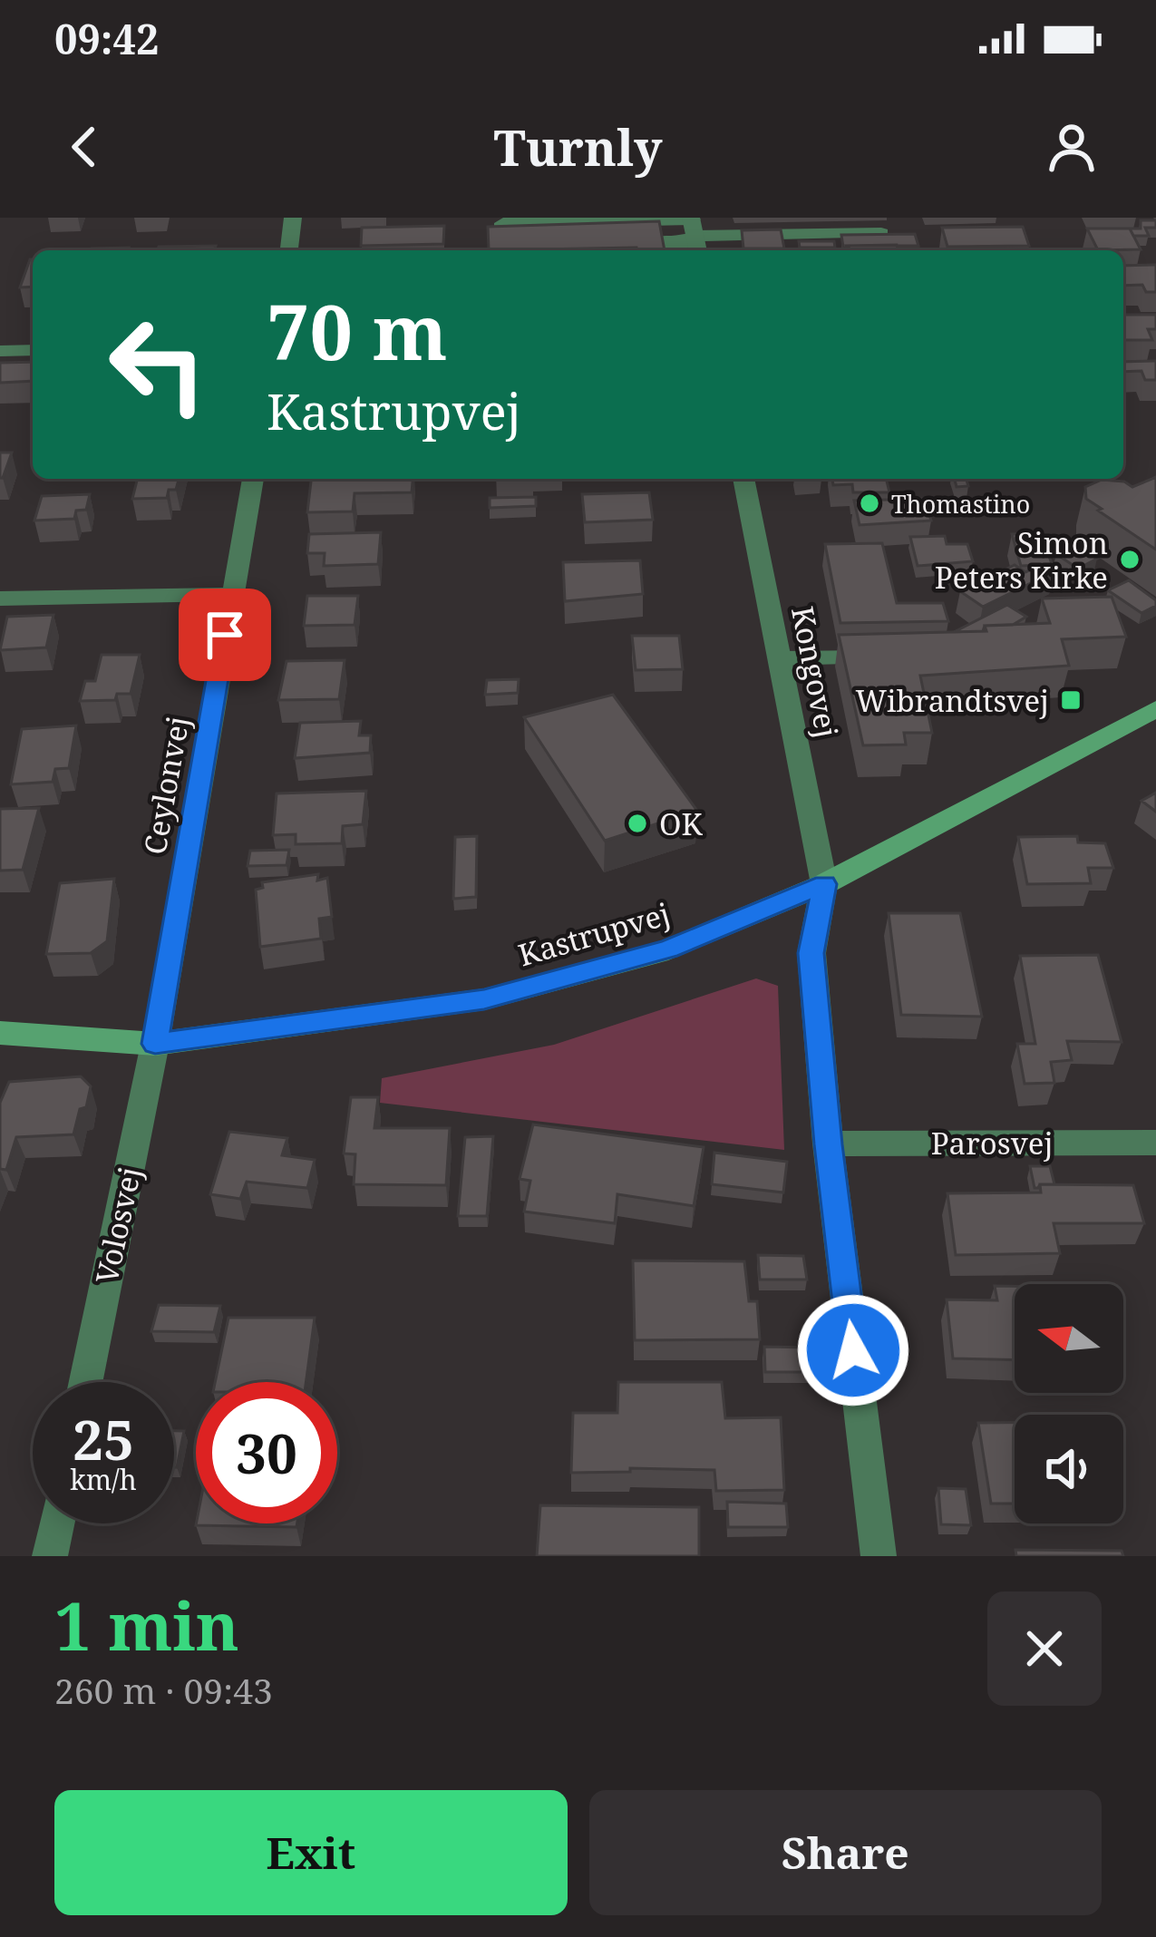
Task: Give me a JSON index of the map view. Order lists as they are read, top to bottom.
{
  "streets": {
    "street": [
      "Kongovej",
      "Ceylonvej",
      "Kastrupvej",
      "Parosvej",
      "Volosvej"
    ]
  },
  "crossings": [
    ["Kongovej", "Kastrupvej"],
    ["Ceylonvej", "Kastrupvej"],
    ["Ceylonvej", "Volosvej"],
    ["Kastrupvej", "Volosvej"]
  ],
  "places": {
    "other": ["Thomastino", "Simon Peters Kirke", "OK"],
    "transit": ["Wibrandtsvej"]
  },
  "north": "left",
  "page": {
    "status": "09:42",
    "header": "Turnly",
    "turn": ["70 m", "Kastrupvej"],
    "speed": "25 km/h",
    "limit": "30",
    "heading": ["1 min", "260 m · 09:43"],
    "buttons": ["Exit", "Share"]
  }
}
